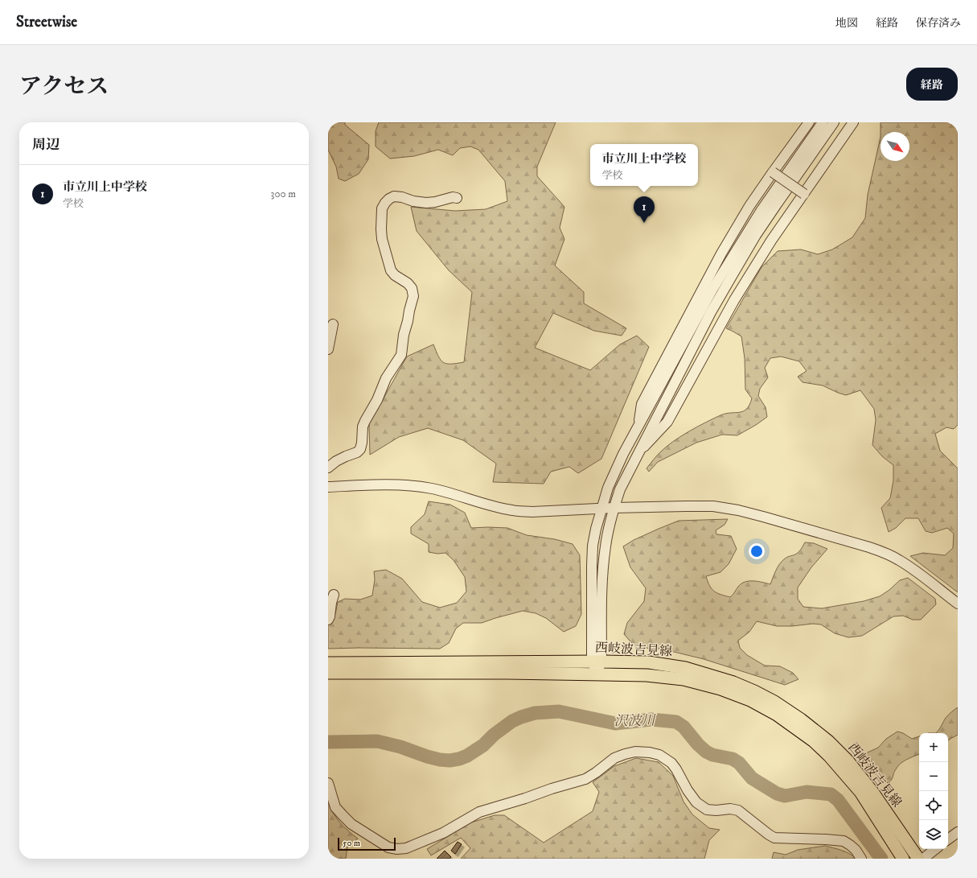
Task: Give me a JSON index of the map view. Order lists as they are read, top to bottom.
{
  "streets": {
    "main road": ["西岐波吉見線"]
  },
  "water": ["沢波川"],
  "scale_bar": "50 m",
  "north": "bottom right",
  "page": {
    "header": "Streetwise",
    "nav": ["地図", "経路", "保存済み"],
    "title": "アクセス",
    "buttons": "経路",
    "heading": "周辺",
    "popup": ["市立川上中学校", "学校"],
    "list": [
      {
        "mark": "1",
        "name": "市立川上中学校",
        "note": "学校",
        "value": "300 m"
      }
    ],
    "pins": "1",
    "map_buttons": ["+", "−"],
    "scale": "50 m"
  }
}
